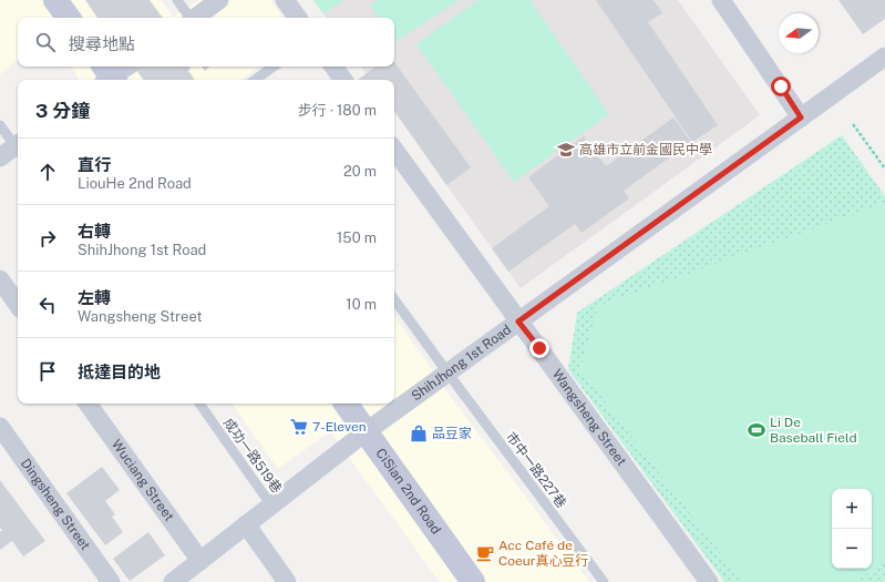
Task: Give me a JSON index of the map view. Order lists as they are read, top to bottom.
{
  "streets": {
    "street": [
      "ShihJhong 1st Road",
      "Wangsheng Street",
      "Wuciang Street",
      "CiSian 2nd Road",
      "Dingsheng Street"
    ],
    "lane": ["成功一路519巷", "市中一路227巷"]
  },
  "crossings": [
    ["ShihJhong 1st Road", "Wangsheng Street"],
    ["ShihJhong 1st Road", "成功一路519巷"],
    ["ShihJhong 1st Road", "市中一路227巷"],
    ["ShihJhong 1st Road", "Wuciang Street"],
    ["ShihJhong 1st Road", "CiSian 2nd Road"]
  ],
  "places": {
    "school or university": ["高雄市立前金國民中學"],
    "supermarket": ["7-Eleven"],
    "sports": ["Li De Baseball Field"],
    "shop": ["品豆家"],
    "cafe": ["Acc Café de Coeur真心豆行"]
  },
  "north": "left",
  "page": {
    "search": "搜尋地點",
    "heading": ["3 分鐘", "步行 · 180 m"],
    "list": [
      ["直行", "LiouHe 2nd Road", "20 m"],
      ["右轉", "ShihJhong 1st Road", "150 m"],
      ["左轉", "Wangsheng Street", "10 m"],
      "抵達目的地"
    ],
    "map_buttons": ["+", "−"]
  }
}
